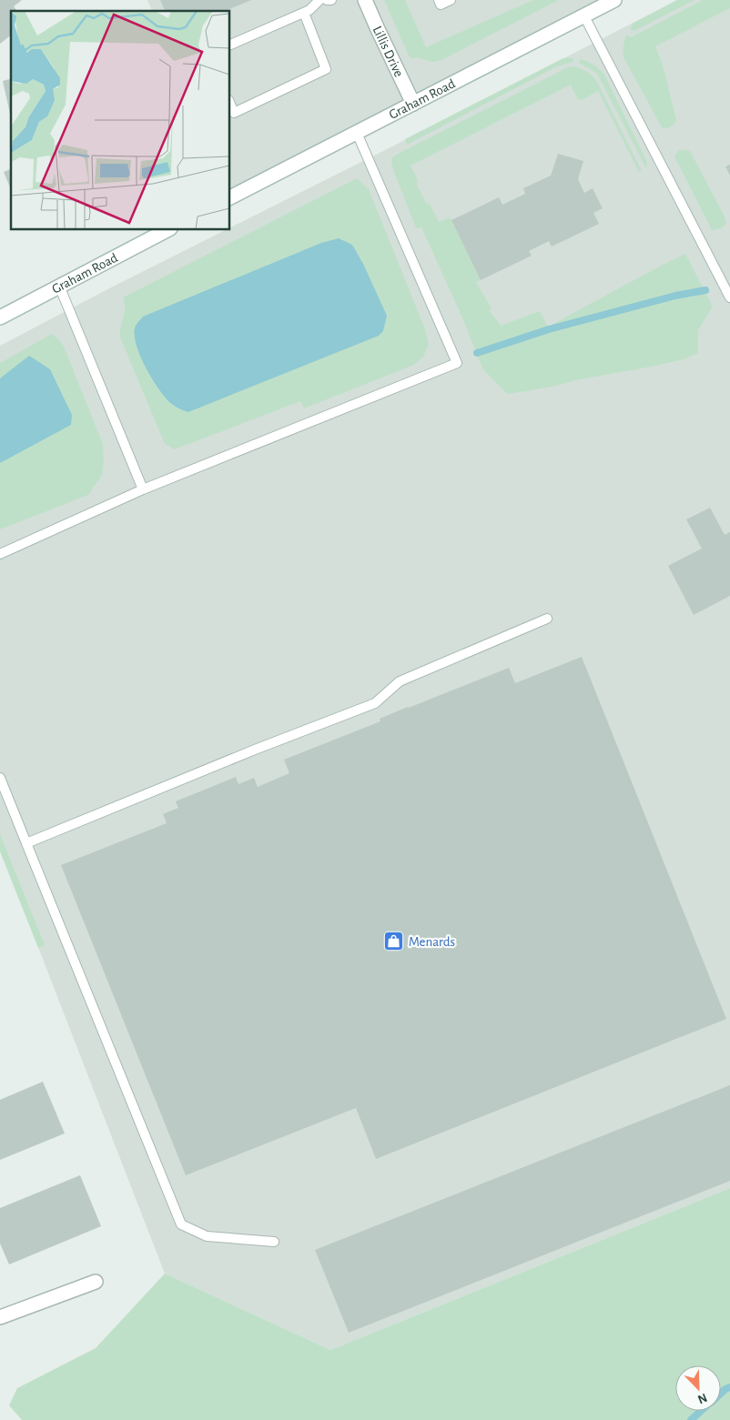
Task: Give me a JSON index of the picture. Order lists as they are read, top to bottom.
{
  "streets": {
    "main road": ["Lillis Drive", "Graham Road"]
  },
  "crossings": [
    ["Lillis Drive", "Graham Road"]
  ],
  "places": {
    "shop": ["Menards"]
  },
  "north": "bottom right"
}
